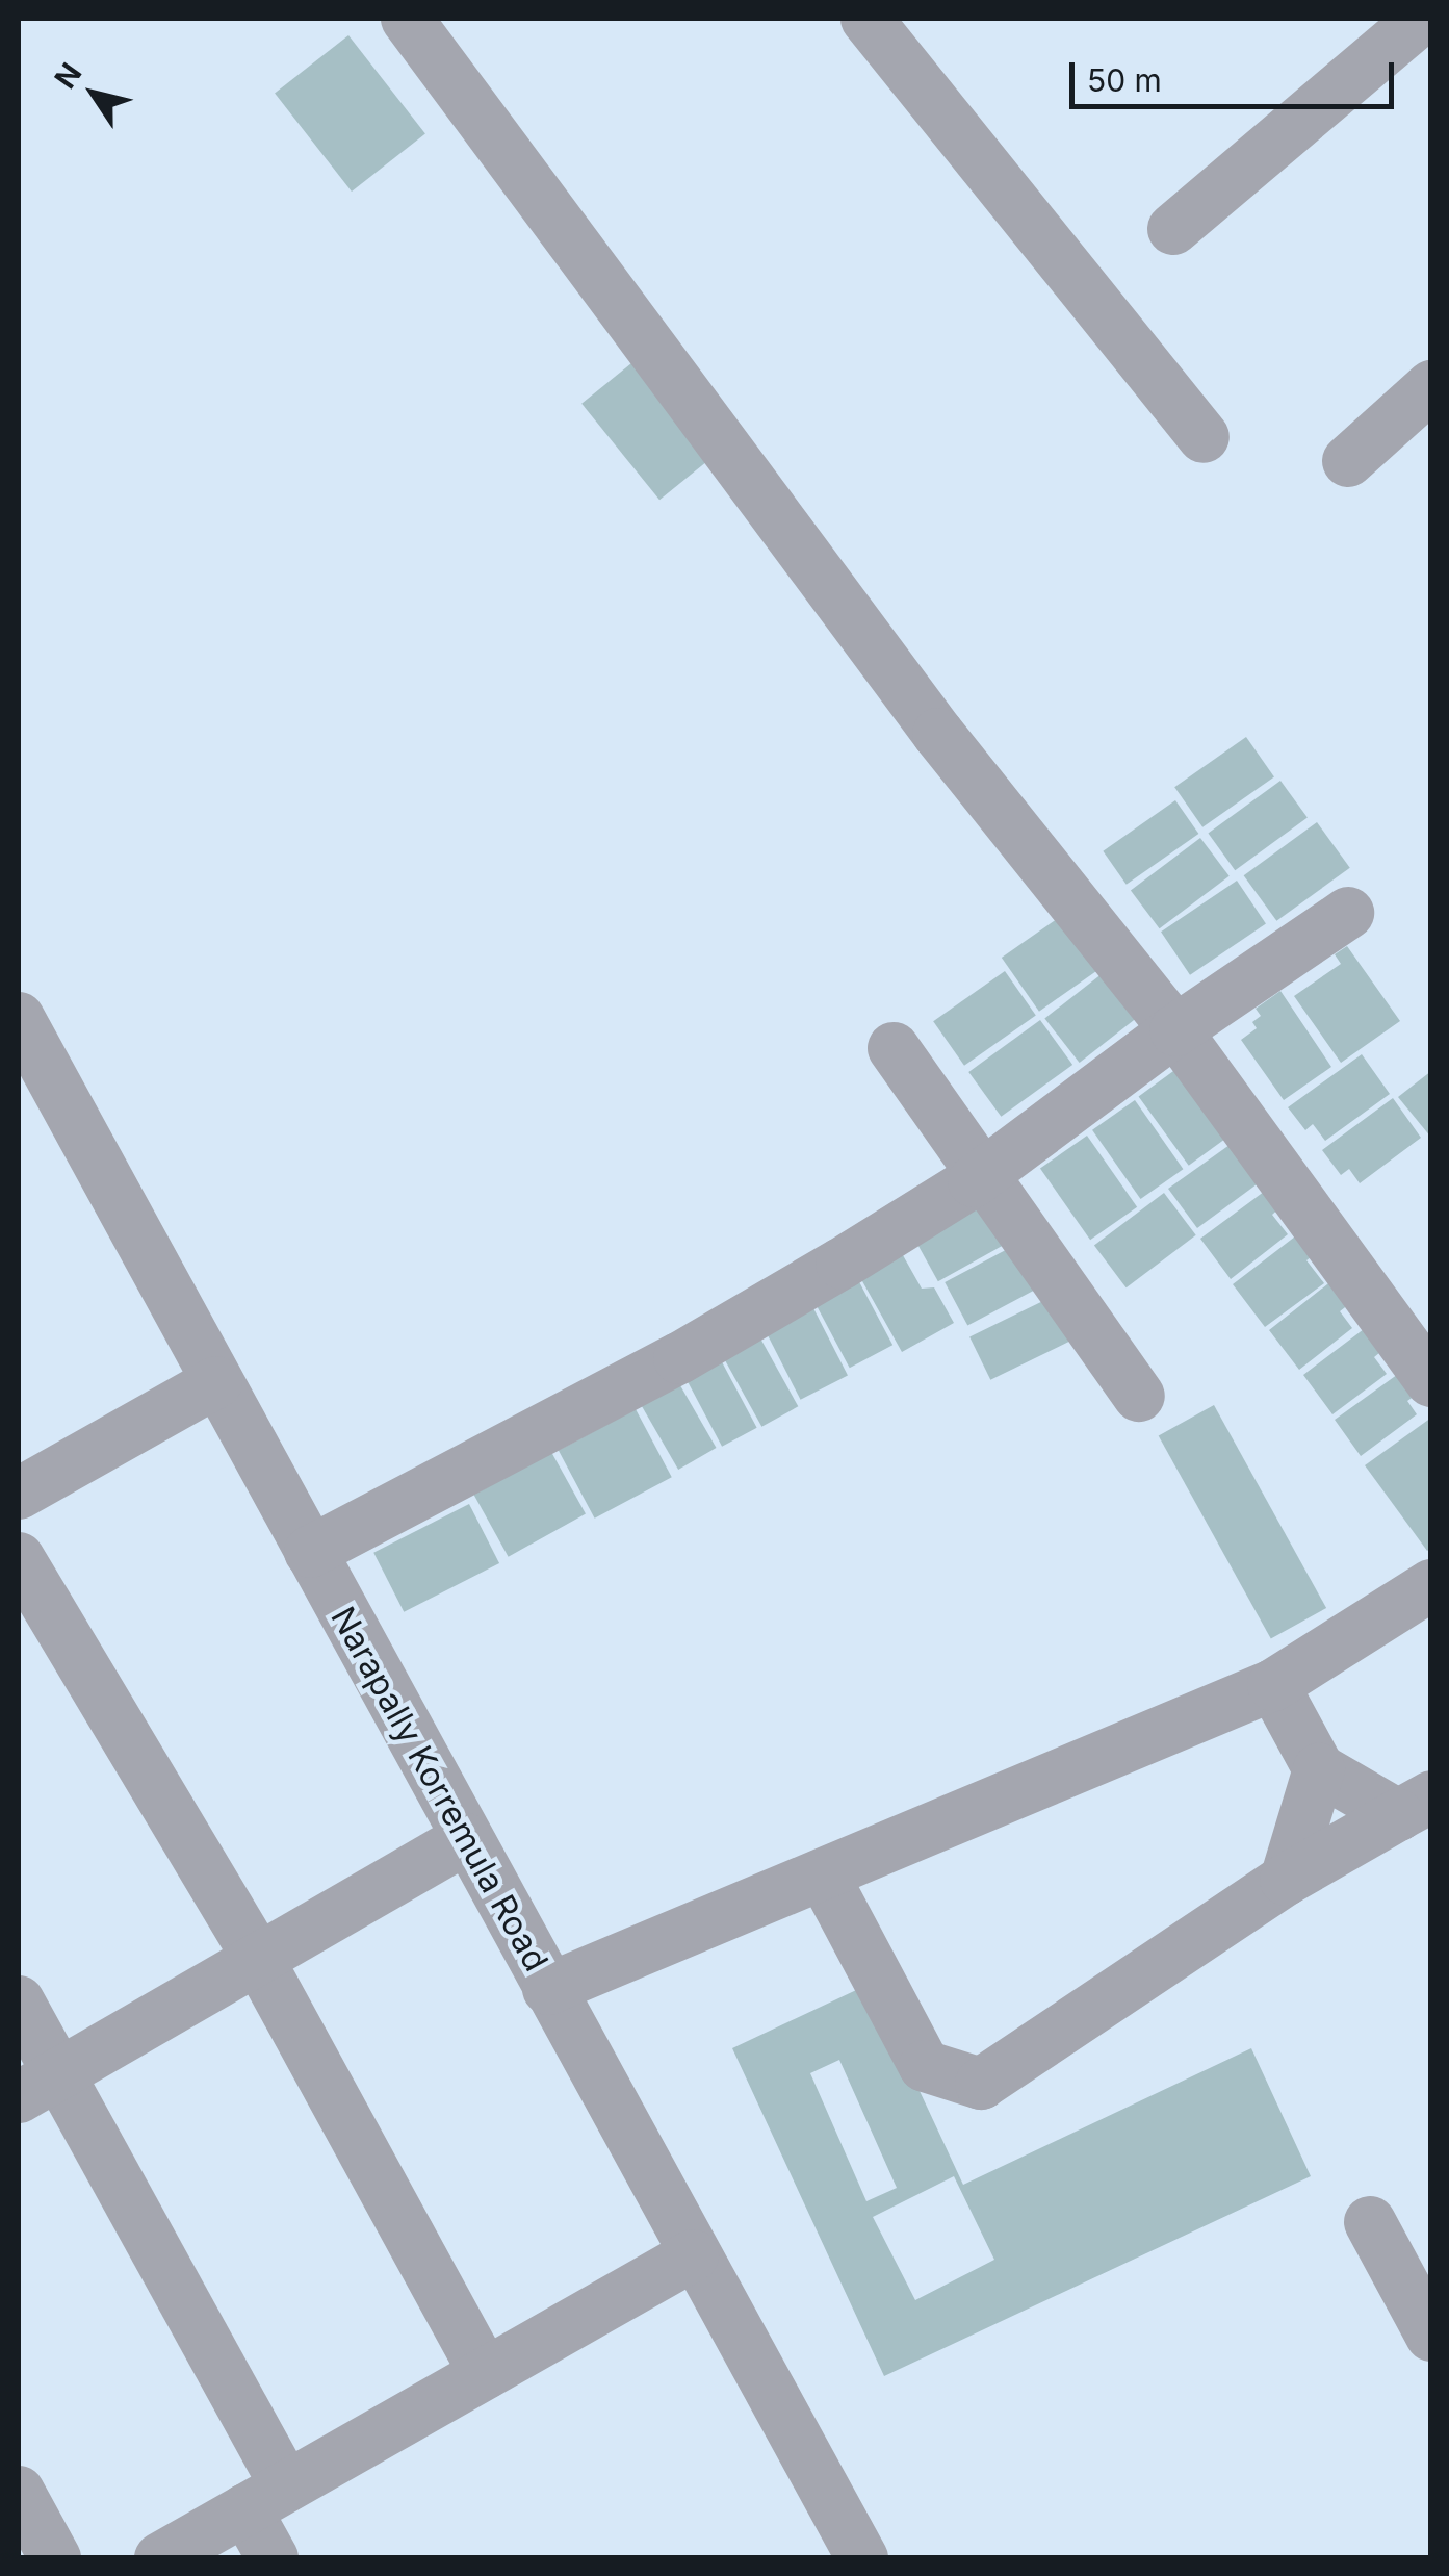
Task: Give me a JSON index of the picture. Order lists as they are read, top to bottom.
{
  "streets": {
    "street": ["Narapally Korremula Road"]
  },
  "scale_bar": "50 m",
  "north": "top left"
}
